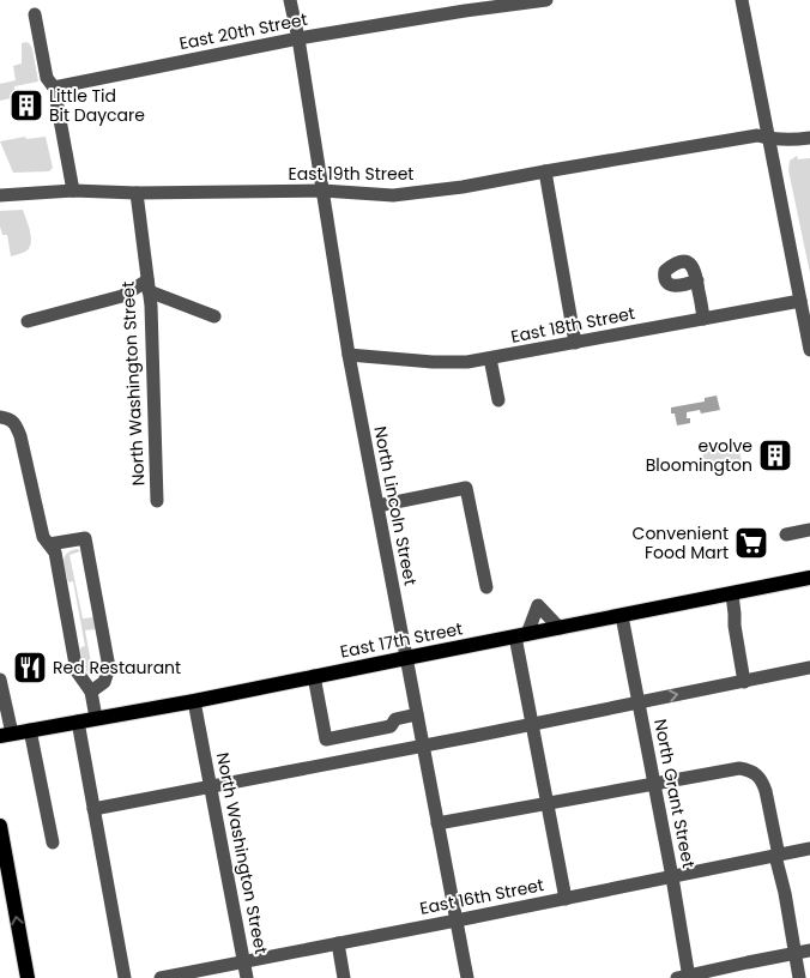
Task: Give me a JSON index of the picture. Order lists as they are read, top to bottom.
{
  "streets": {
    "main road": ["East 17th Street"],
    "street": [
      "East 20th Street",
      "East 19th Street",
      "East 18th Street",
      "North Washington Street",
      "North Lincoln Street",
      "North Grant Street",
      "East 16th Street"
    ]
  },
  "crossings": [
    ["East 20th Street", "North Lincoln Street"],
    ["East 19th Street", "North Washington Street"],
    ["East 19th Street", "North Lincoln Street"],
    ["East 18th Street", "North Lincoln Street"],
    ["North Washington Street", "East 17th Street"],
    ["North Washington Street", "East 16th Street"],
    ["North Lincoln Street", "East 17th Street"],
    ["North Lincoln Street", "East 16th Street"],
    ["East 17th Street", "North Grant Street"],
    ["North Grant Street", "East 16th Street"]
  ],
  "places": {
    "building": ["Little Tid Bit Daycare", "evolve Bloomington"],
    "supermarket": ["Convenient Food Mart"],
    "restaurant": ["Red Restaurant"]
  }
}
